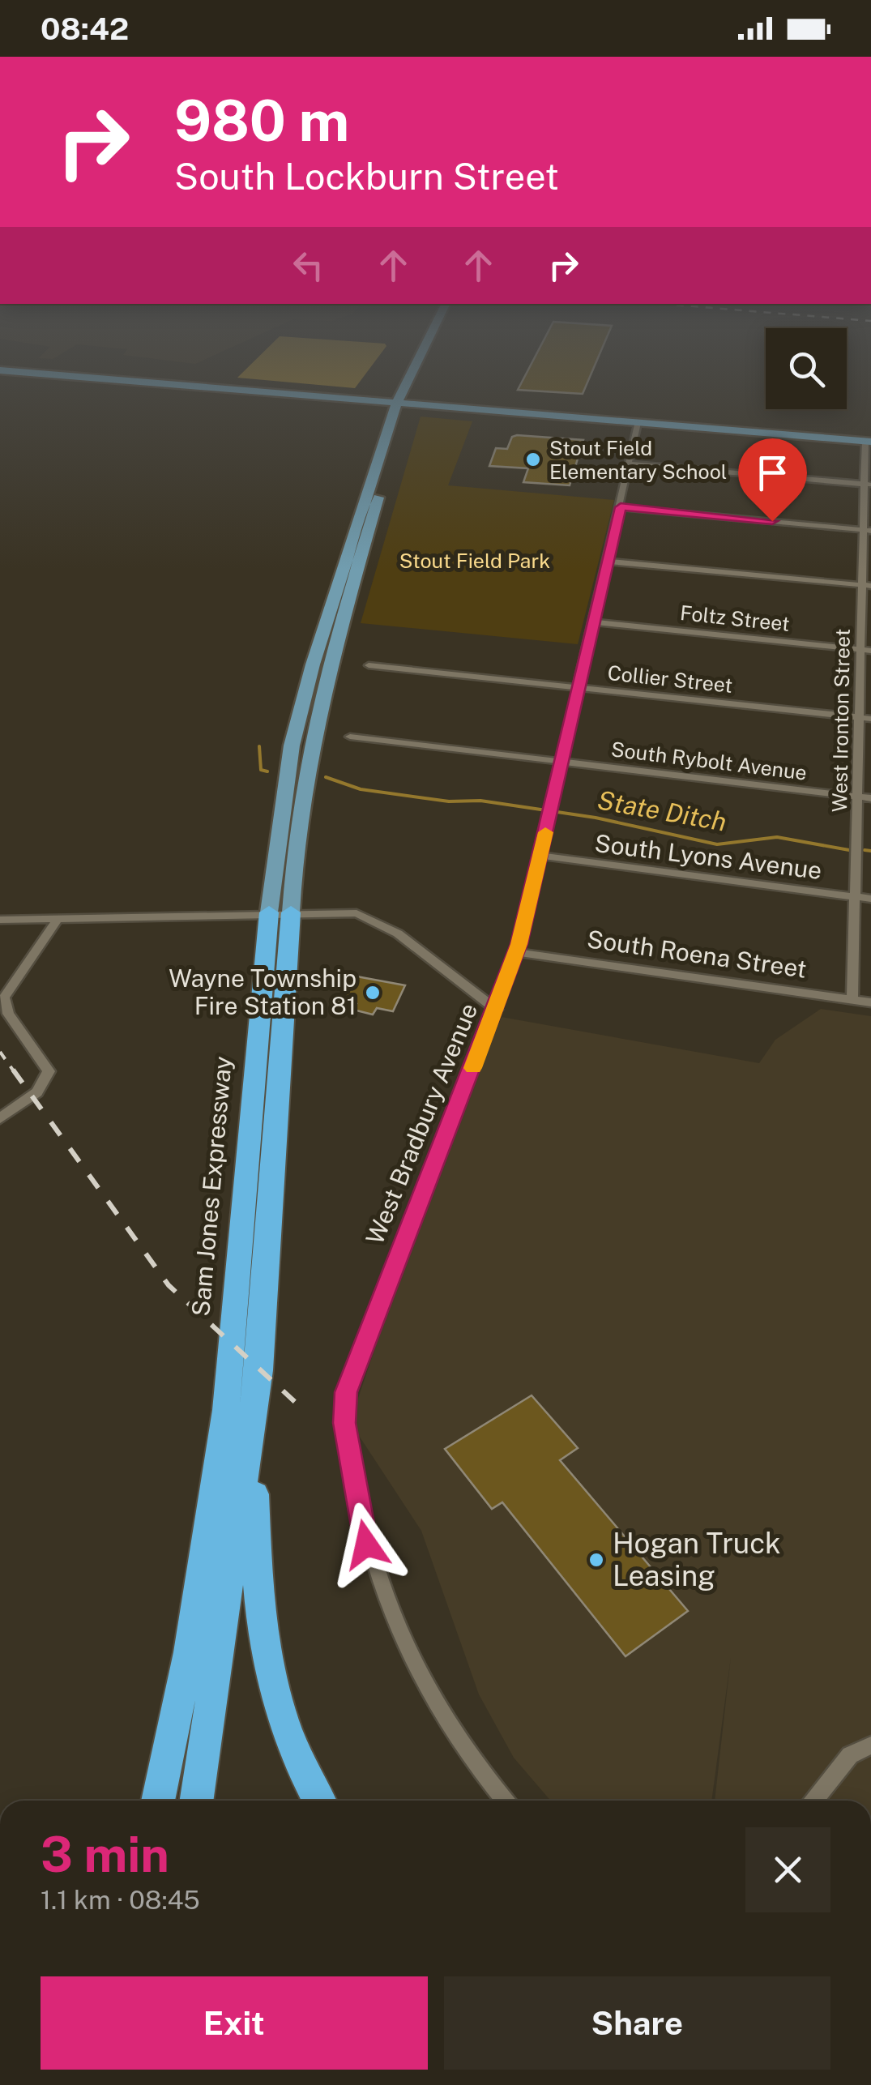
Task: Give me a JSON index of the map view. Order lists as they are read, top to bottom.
{
  "streets": {
    "highway": ["Sam Jones Expressway"],
    "street": [
      "Foltz Street",
      "Collier Street",
      "West Ironton Street",
      "South Rybolt Avenue",
      "South Lyons Avenue",
      "South Roena Street",
      "West Bradbury Avenue"
    ]
  },
  "crossings": [
    ["Foltz Street", "West Ironton Street"],
    ["Foltz Street", "West Bradbury Avenue"],
    ["Collier Street", "West Ironton Street"],
    ["Collier Street", "West Bradbury Avenue"],
    ["West Ironton Street", "South Rybolt Avenue"],
    ["West Ironton Street", "South Lyons Avenue"],
    ["West Ironton Street", "South Roena Street"],
    ["South Rybolt Avenue", "West Bradbury Avenue"],
    ["South Lyons Avenue", "West Bradbury Avenue"],
    ["South Roena Street", "West Bradbury Avenue"]
  ],
  "water": ["State Ditch"],
  "parks": ["Stout Field Park"],
  "places": ["Stout Field Elementary School", "Wayne Township Fire Station 81", "Hogan Truck Leasing"],
  "page": {
    "status": "08:42",
    "turn": ["980 m", "South Lockburn Street"],
    "heading": ["3 min", "1.1 km · 08:45"],
    "buttons": ["Exit", "Share"]
  }
}
